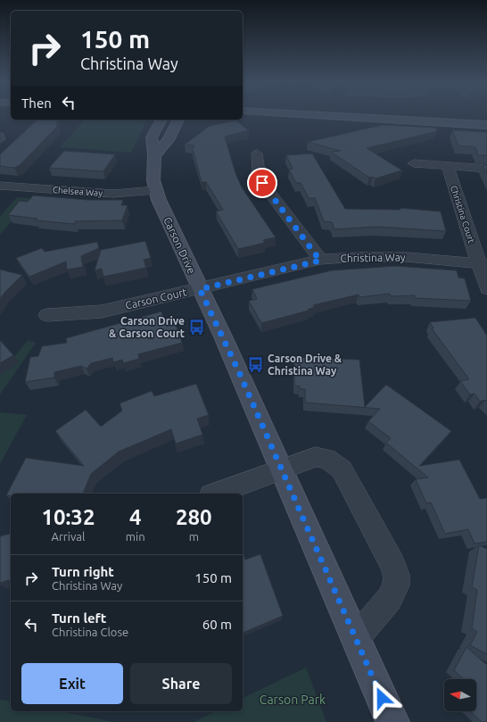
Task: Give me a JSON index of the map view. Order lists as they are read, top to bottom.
{
  "streets": {
    "street": [
      "Chelsea Way",
      "Christina Court",
      "Carson Drive",
      "Christina Way",
      "Carson Court"
    ]
  },
  "crossings": [
    ["Chelsea Way", "Carson Drive"],
    ["Christina Court", "Christina Way"],
    ["Carson Drive", "Christina Way"],
    ["Carson Drive", "Carson Court"],
    ["Christina Way", "Carson Court"]
  ],
  "parks": ["Carson Park"],
  "places": {
    "bus stop": ["Carson Drive & Carson Court", "Carson Drive & Christina Way"]
  },
  "north": "left",
  "page": {
    "turn": ["150 m", "Christina Way"],
    "then": "Then",
    "eta": [
      "10:32",
      "Arrival",
      "4",
      "min",
      "280",
      "m"
    ],
    "list": [
      {
        "name": "Turn right",
        "note": "Christina Way",
        "value": "150 m"
      },
      {
        "name": "Turn left",
        "note": "Christina Close",
        "value": "60 m"
      }
    ],
    "buttons": ["Exit", "Share"]
  }
}
